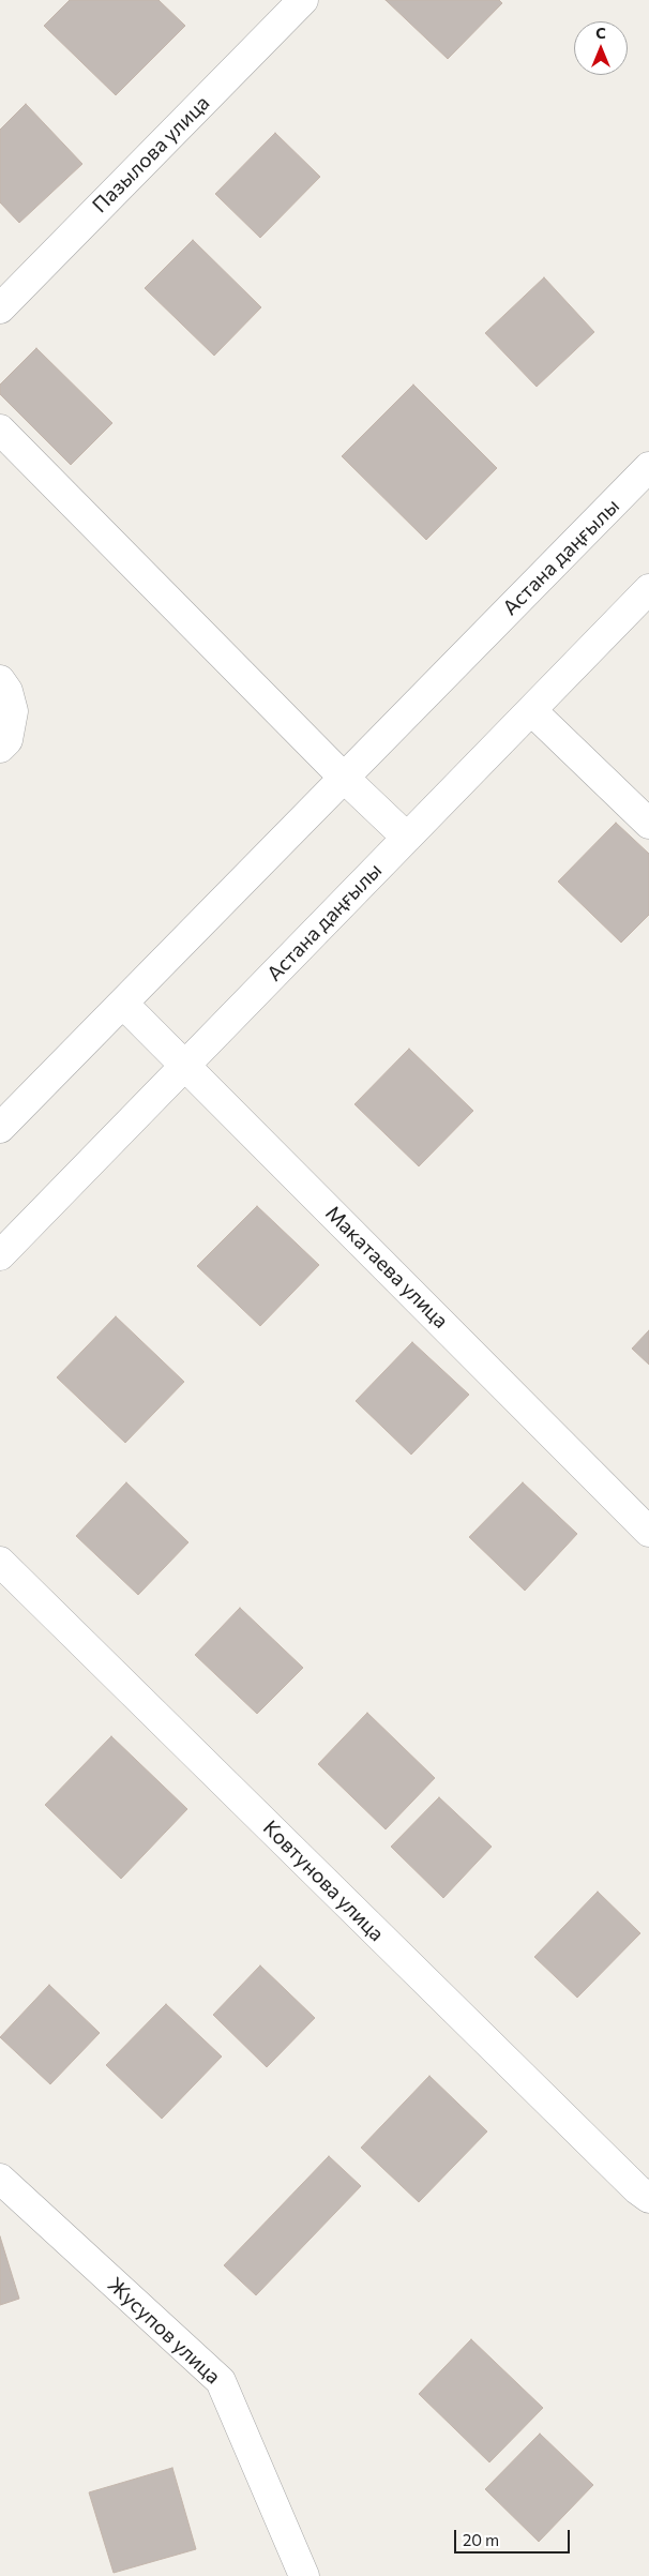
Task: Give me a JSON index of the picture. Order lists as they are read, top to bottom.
{
  "streets": {
    "street": [
      "Пазылова улица",
      "Астана даңғылы",
      "Макатаева улица",
      "Ковтунова улица",
      "Жусупов улица"
    ]
  },
  "crossings": [
    ["Астана даңғылы", "Макатаева улица"]
  ],
  "scale_bar": "20 m",
  "north": "top"
}
